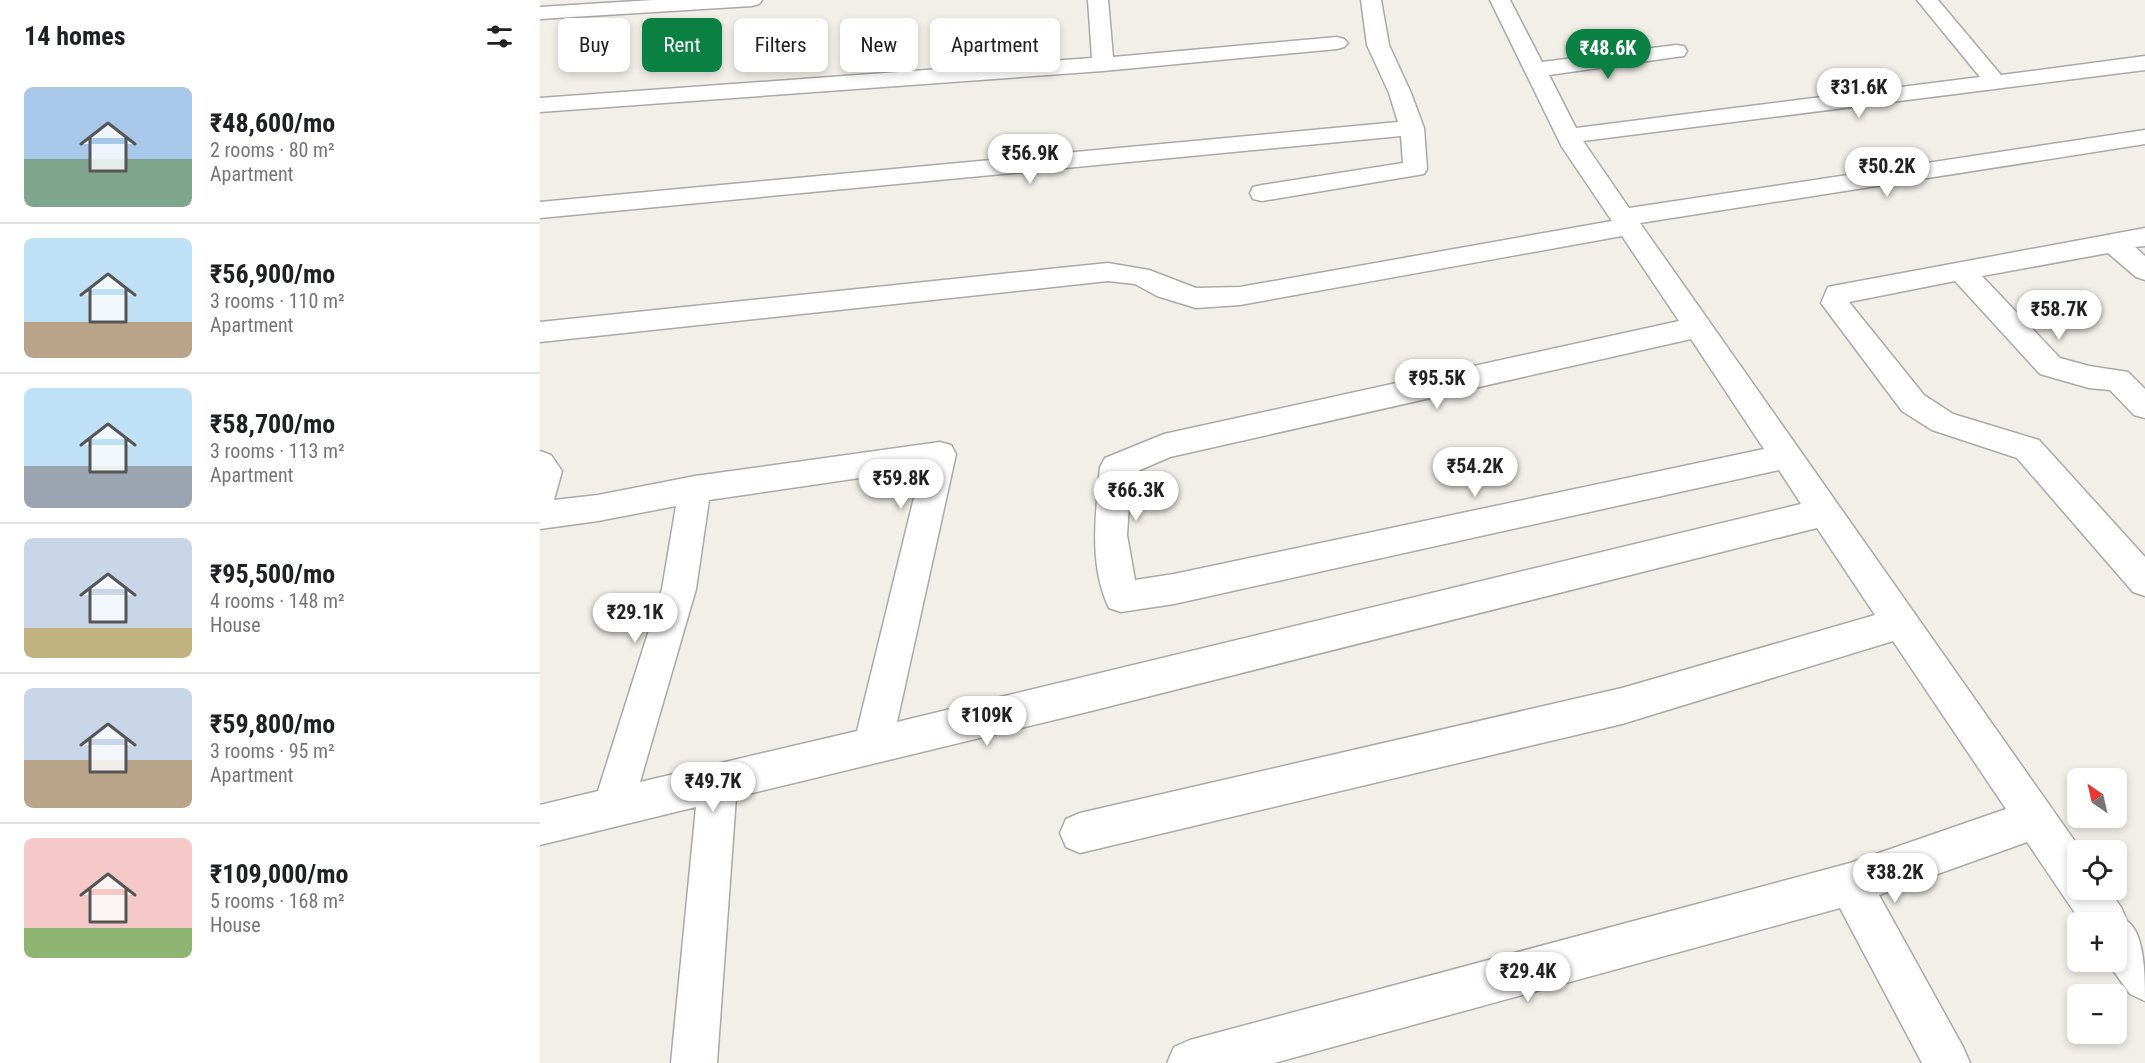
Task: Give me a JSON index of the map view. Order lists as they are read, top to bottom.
{
  "north": "top left",
  "page": {
    "heading": "14 homes",
    "chip": [
      "Buy",
      "Rent",
      "Filters",
      "New",
      "Apartment"
    ],
    "price": [
      "₹48.6K",
      "₹31.6K",
      "₹56.9K",
      "₹50.2K",
      "₹58.7K",
      "₹95.5K",
      "₹54.2K",
      "₹59.8K",
      "₹66.3K",
      "₹29.1K",
      "₹109K",
      "₹49.7K",
      "₹38.2K",
      "₹29.4K"
    ],
    "list": [
      {
        "name": "₹48,600/mo",
        "note": "2 rooms · 80 m² · Apartment"
      },
      {
        "name": "₹56,900/mo",
        "note": "3 rooms · 110 m² · Apartment"
      },
      {
        "name": "₹58,700/mo",
        "note": "3 rooms · 113 m² · Apartment"
      },
      {
        "name": "₹95,500/mo",
        "note": "4 rooms · 148 m² · House"
      },
      {
        "name": "₹59,800/mo",
        "note": "3 rooms · 95 m² · Apartment"
      },
      {
        "name": "₹109,000/mo",
        "note": "5 rooms · 168 m² · House"
      }
    ],
    "map_buttons": ["+", "−"]
  }
}
